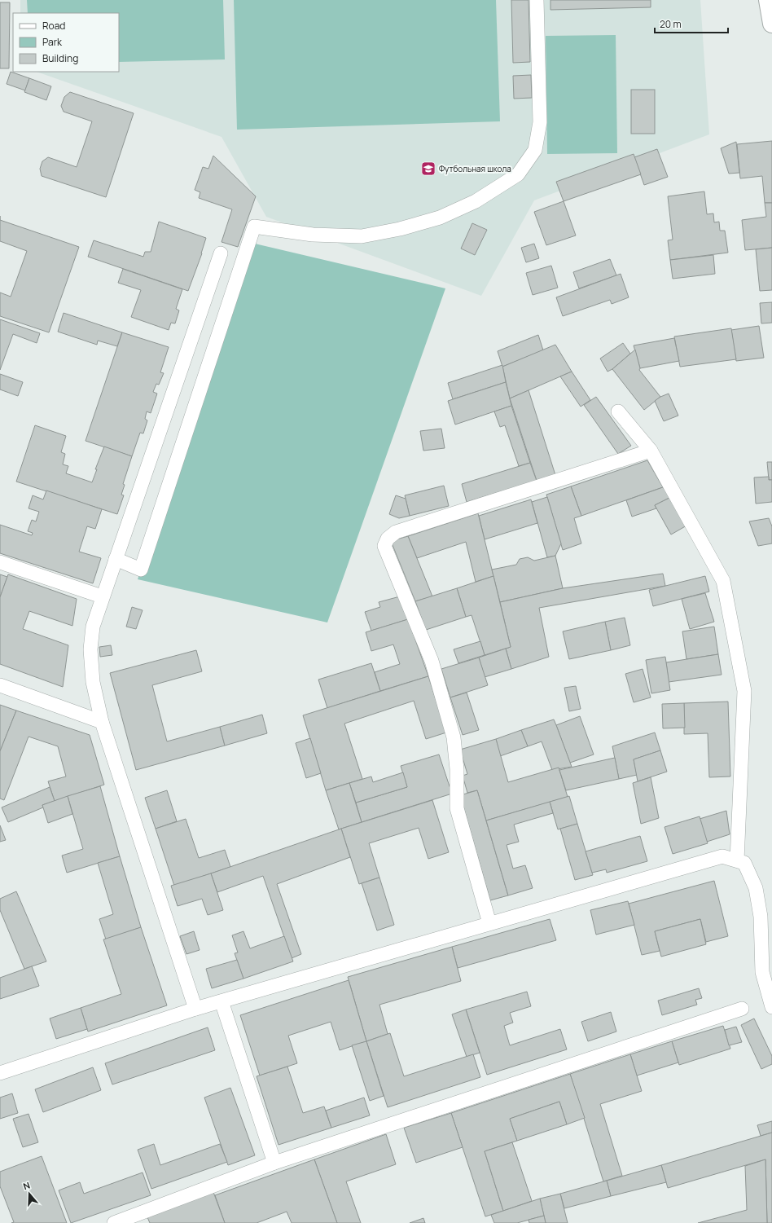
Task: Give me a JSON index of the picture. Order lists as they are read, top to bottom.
{
  "places": {
    "school or university": ["Футбольная школа"]
  },
  "legend": ["Road", "Park", "Building"],
  "scale_bar": "20 m",
  "north": "top"
}
